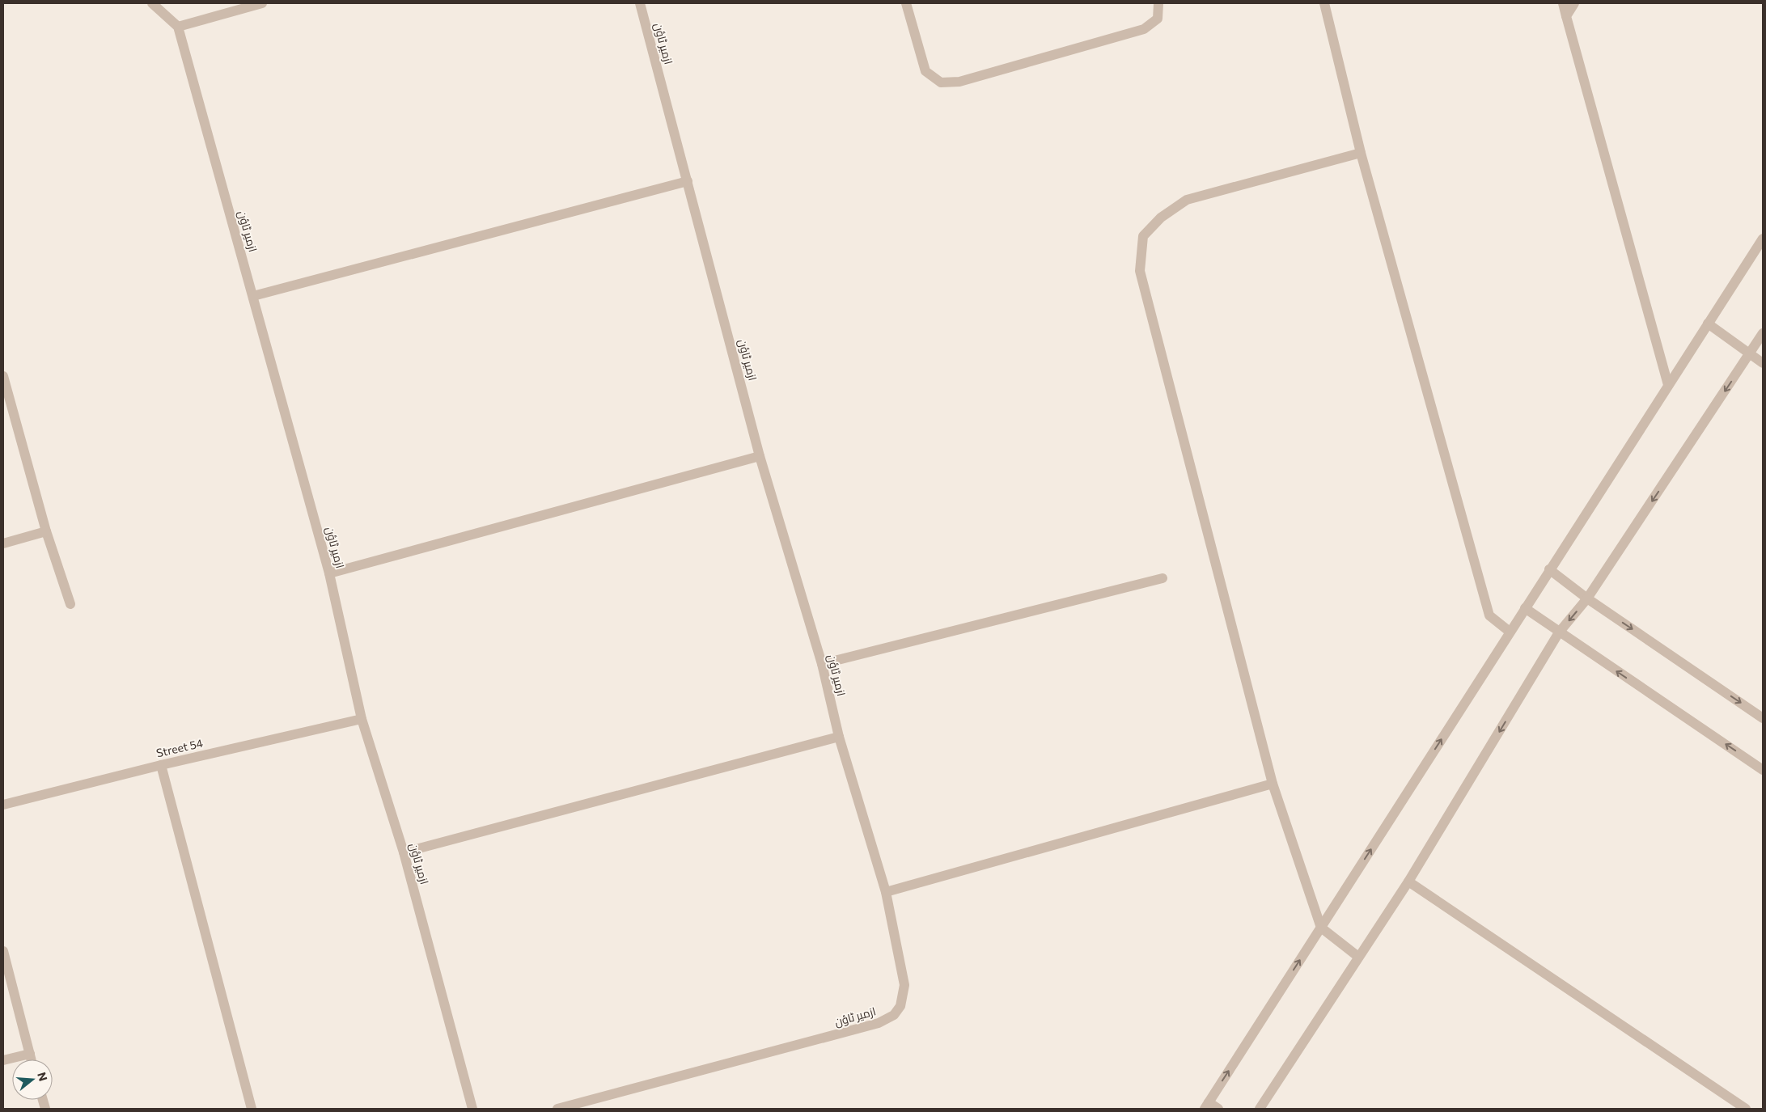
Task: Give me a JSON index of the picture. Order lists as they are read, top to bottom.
{
  "streets": {
    "street": ["ازمیر ٹاؤن", "Street 54"]
  },
  "crossings": [
    ["ازمیر ٹاؤن", "Street 54"]
  ],
  "north": "right"
}
